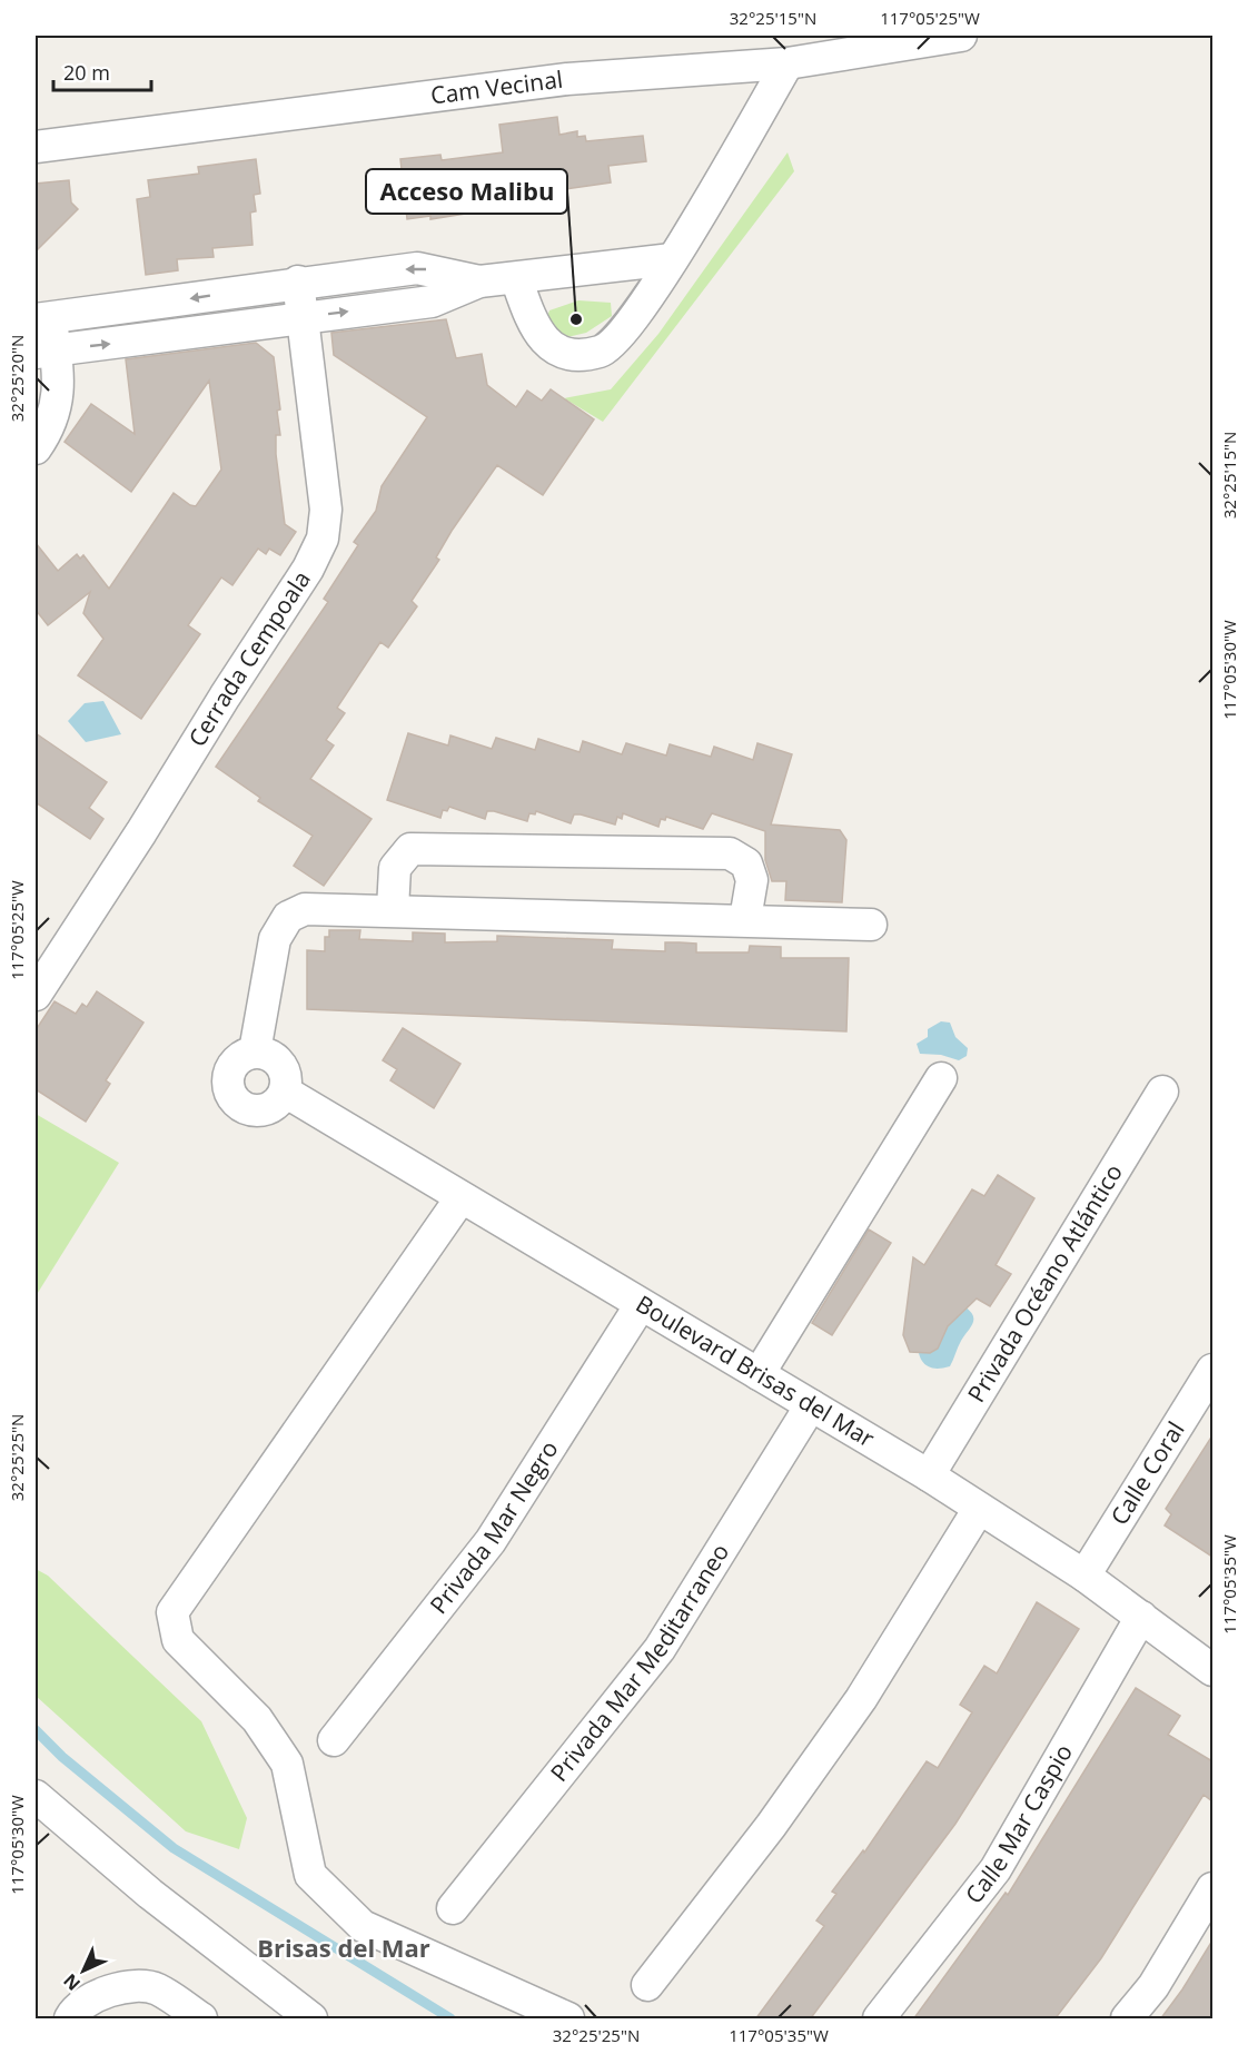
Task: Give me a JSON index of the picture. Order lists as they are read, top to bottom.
{
  "streets": {
    "street": [
      "Cam Vecinal",
      "Cerrada Cempoala",
      "Privada Océano Atlántico",
      "Boulevard Brisas del Mar",
      "Calle Coral",
      "Privada Mar Negro",
      "Privada Mar Meditarraneo",
      "Calle Mar Caspio"
    ]
  },
  "crossings": [
    ["Privada Océano Atlántico", "Boulevard Brisas del Mar"],
    ["Boulevard Brisas del Mar", "Calle Coral"],
    ["Boulevard Brisas del Mar", "Privada Mar Negro"],
    ["Boulevard Brisas del Mar", "Privada Mar Meditarraneo"],
    ["Boulevard Brisas del Mar", "Calle Mar Caspio"]
  ],
  "districts": ["Brisas del Mar"],
  "places": ["Acceso Malibu"],
  "scale_bar": "20 m",
  "north": "bottom left",
  "coordinates": [
    "32°25'15\"N",
    "117°05'25\"W",
    "32°25'20\"N",
    "117°05'30\"W",
    "32°25'25\"N",
    "117°05'35\"W"
  ]
}
